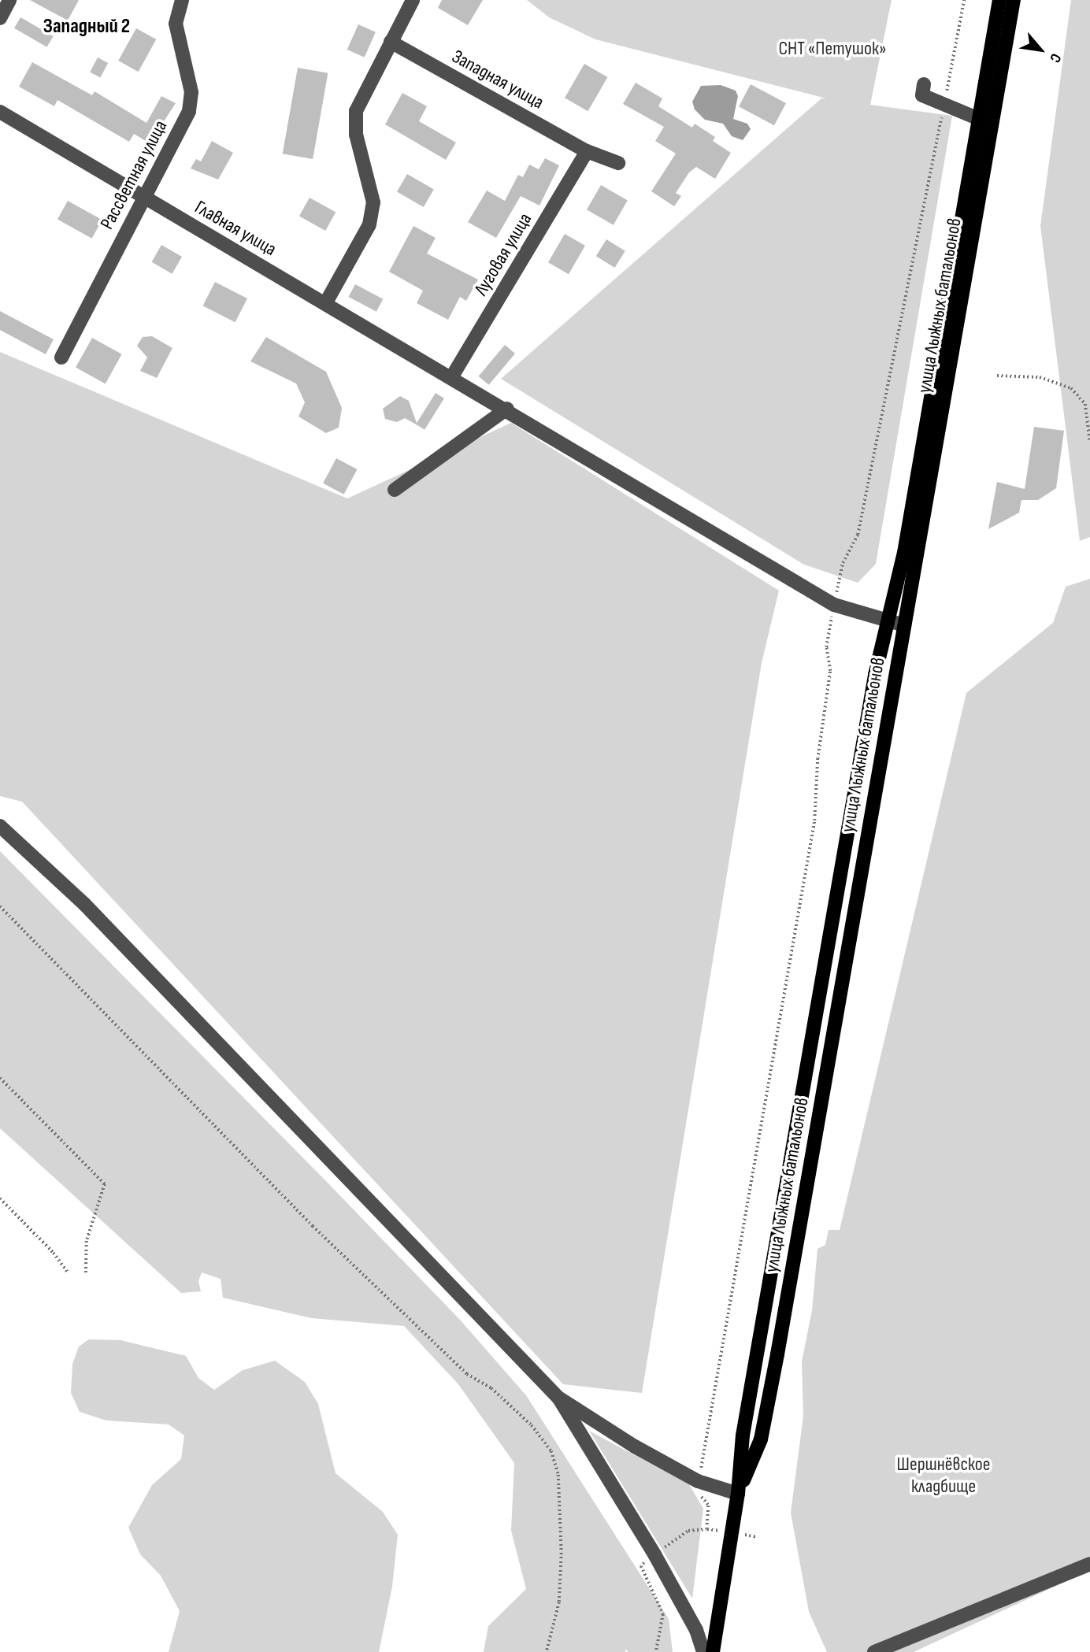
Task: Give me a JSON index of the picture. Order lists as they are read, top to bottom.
{
  "streets": {
    "main road": ["улица Лыжных батальонов"],
    "street": [
      "Западная улица",
      "Рассветная улица",
      "Главная улица",
      "Луговая улица"
    ]
  },
  "crossings": [
    ["Западная улица", "Луговая улица"],
    ["Рассветная улица", "Главная улица"],
    ["Главная улица", "Луговая улица"],
    ["Главная улица", "улица Лыжных батальонов"]
  ],
  "districts": ["Западный 2"],
  "parks": ["СНТ «Петушок»", "Шершнёвское кладбище"],
  "north": "bottom right"
}
